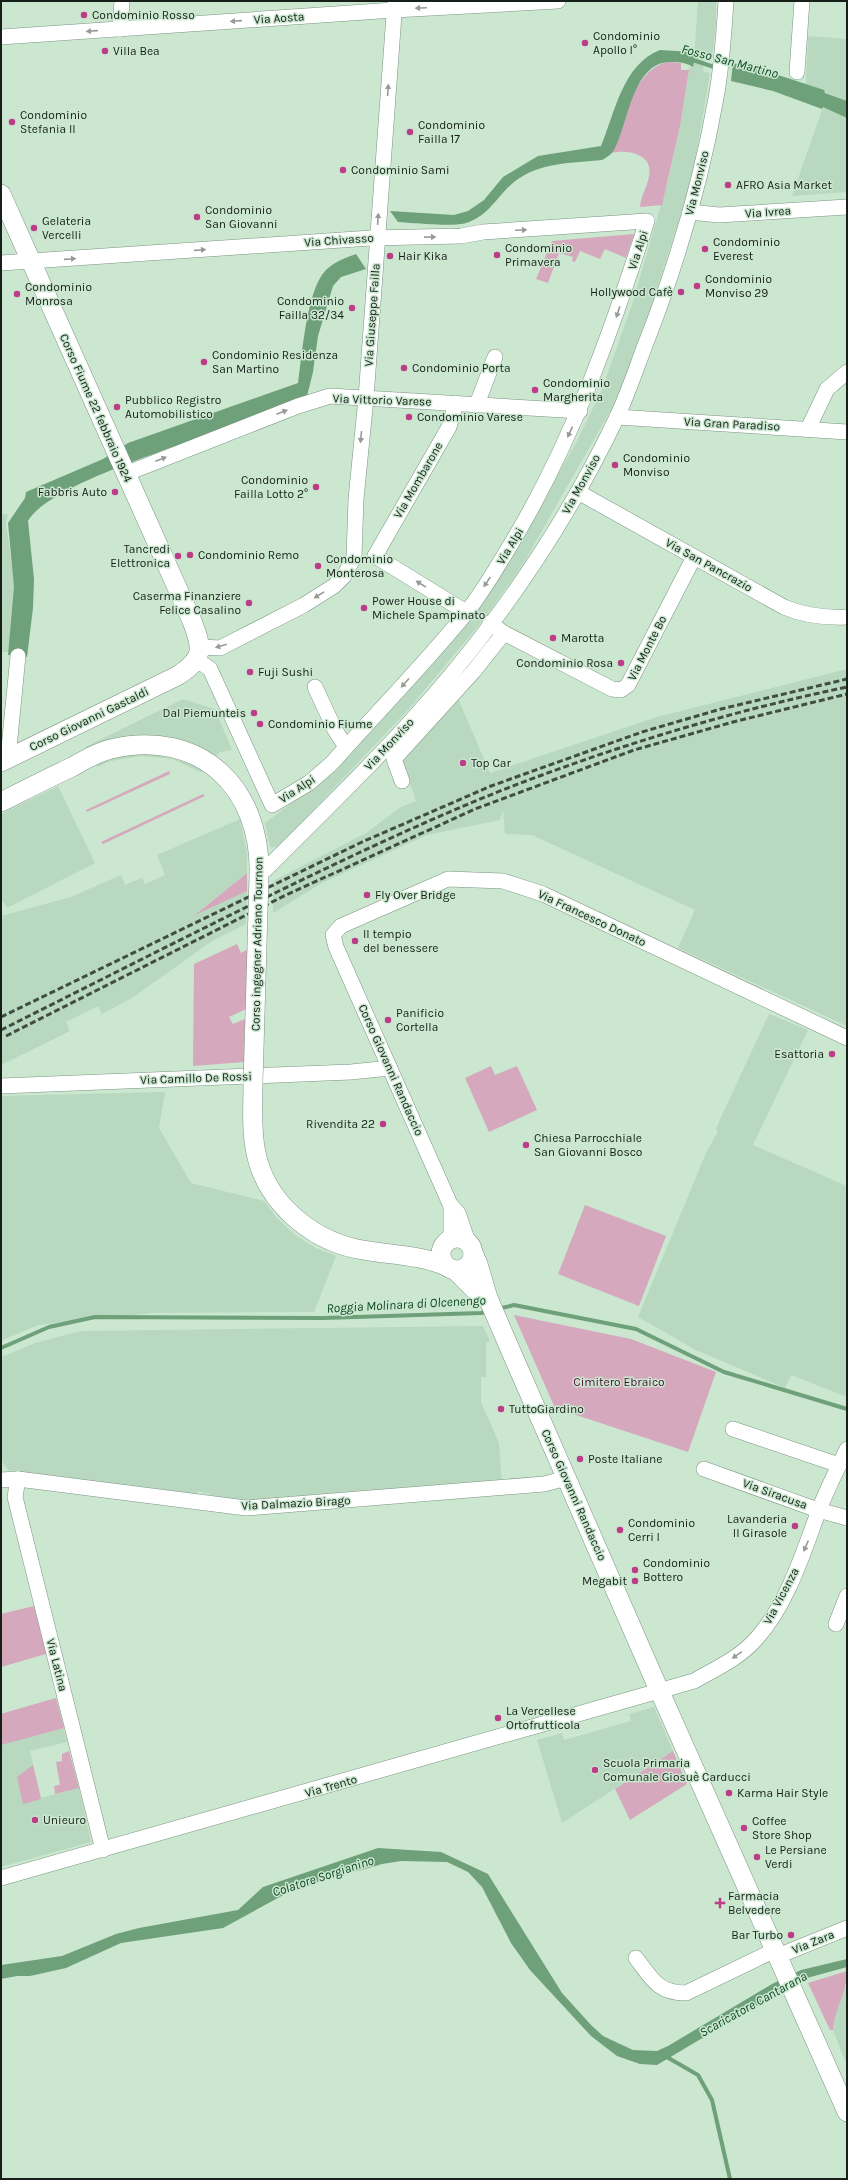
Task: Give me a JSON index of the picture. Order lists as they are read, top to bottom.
{
  "streets": {
    "main road": [
      "Corso Fiume 22 febbraio 1924",
      "Corso Giovanni Gastaldi",
      "Corso ingegner Adriano Tournon",
      "Corso Giovanni Randaccio"
    ],
    "street": [
      "Via Aosta",
      "Via Monviso",
      "Via Ivrea",
      "Via Chivasso",
      "Via Alpi",
      "Via Giuseppe Failla",
      "Via Vittorio Varese",
      "Via Gran Paradiso",
      "Via Mombarone",
      "Via San Pancrazio",
      "Via Monte Bo",
      "Via Francesco Donato",
      "Via Camillo De Rossi",
      "Via Siracusa",
      "Via Dalmazio Birago",
      "Via Vicenza",
      "Via Latina",
      "Via Trento",
      "Via Zara"
    ]
  },
  "crossings": [
    ["Via Aosta", "Via Giuseppe Failla"],
    ["Via Monviso", "Via Ivrea"],
    ["Via Monviso", "Via Gran Paradiso"],
    ["Via Monviso", "Via San Pancrazio"],
    ["Via Monviso", "Via Monte Bo"],
    ["Via Monviso", "Corso ingegner Adriano Tournon"],
    ["Via Chivasso", "Via Alpi"],
    ["Via Chivasso", "Via Giuseppe Failla"],
    ["Via Chivasso", "Corso Fiume 22 febbraio 1924"],
    ["Via Alpi", "Via Vittorio Varese"],
    ["Via Alpi", "Corso Fiume 22 febbraio 1924"],
    ["Via Alpi", "Corso Giovanni Gastaldi"],
    ["Via Giuseppe Failla", "Via Vittorio Varese"],
    ["Via Vittorio Varese", "Corso Fiume 22 febbraio 1924"],
    ["Via Vittorio Varese", "Via Mombarone"],
    ["Corso Fiume 22 febbraio 1924", "Corso Giovanni Gastaldi"],
    ["Via San Pancrazio", "Via Monte Bo"],
    ["Via Francesco Donato", "Corso Giovanni Randaccio"],
    ["Corso ingegner Adriano Tournon", "Corso Giovanni Randaccio"],
    ["Corso Giovanni Randaccio", "Via Camillo De Rossi"],
    ["Corso Giovanni Randaccio", "Via Dalmazio Birago"],
    ["Corso Giovanni Randaccio", "Via Vicenza"],
    ["Corso Giovanni Randaccio", "Via Trento"],
    ["Corso Giovanni Randaccio", "Via Zara"],
    ["Via Siracusa", "Via Vicenza"],
    ["Via Dalmazio Birago", "Via Latina"],
    ["Via Vicenza", "Via Trento"],
    ["Via Latina", "Via Trento"]
  ],
  "one_way": [
    "Via Aosta",
    "Via Chivasso",
    "Via Alpi",
    "Via Vittorio Varese",
    "Via Vicenza"
  ],
  "water": [
    "Fosso San Martino",
    "Roggia Molinara di Olcenengo",
    "Colatore Sorgianino",
    "Scaricatore Cantarana"
  ],
  "parks": ["Cimitero Ebraico"],
  "places": {
    "other": [
      "Condominio Rosso",
      "Condominio Apollo I°",
      "Villa Bea",
      "Condominio Stefania II",
      "Condominio Failla 17",
      "Condominio Sami",
      "AFRO Asia Market",
      "Condominio San Giovanni",
      "Gelateria Vercelli",
      "Condominio Everest",
      "Condominio Primavera",
      "Hair Kika",
      "Condominio Monviso 29",
      "Hollywood Cafè",
      "Condominio Monrosa",
      "Condominio Failla 32/34",
      "Condominio Residenza San Martino",
      "Condominio Porta",
      "Condominio Margherita",
      "Pubblico Registro Automobilistico",
      "Condominio Varese",
      "Condominio Monviso",
      "Condominio Failla Lotto 2°",
      "Fabbris Auto",
      "Condominio Remo",
      "Tancredi Elettronica",
      "Condominio Monterosa",
      "Caserma Finanziere Felice Casalino",
      "Power House di Michele Spampinato",
      "Marotta",
      "Condominio Rosa",
      "Fuji Sushi",
      "Dal Piemunteis",
      "Condominio Fiume",
      "Top Car",
      "Fly Over Bridge",
      "Il tempio del benessere",
      "Panificio Cortella",
      "Esattoria",
      "Rivendita 22",
      "Chiesa Parrocchiale San Giovanni Bosco",
      "TuttoGiardino",
      "Poste Italiane",
      "Lavanderia Il Girasole",
      "Condominio Cerri I",
      "Condominio Bottero",
      "Megabit",
      "La Vercellese Ortofrutticola",
      "Scuola Primaria Comunale Giosuè Carducci",
      "Karma Hair Style",
      "Unieuro",
      "Coffee Store Shop",
      "Le Persiane Verdi",
      "Bar Turbo"
    ],
    "health": ["Farmacia Belvedere"]
  }
}
